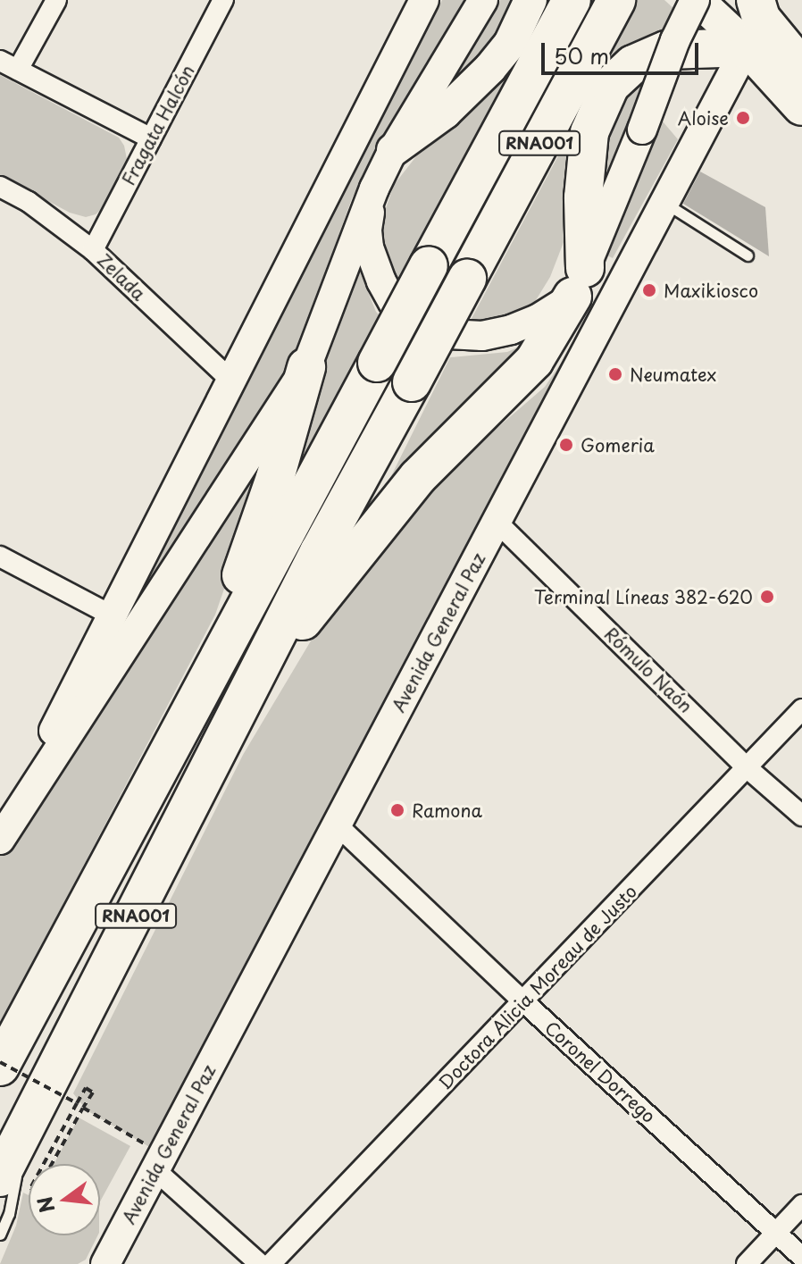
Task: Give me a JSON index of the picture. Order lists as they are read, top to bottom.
{
  "streets": {
    "highway": ["RNA001"],
    "street": [
      "Fragata Halcón",
      "Zelada",
      "Avenida General Paz",
      "Rómulo Naón",
      "Doctora Alicia Moreau de Justo",
      "Coronel Dorrego"
    ]
  },
  "crossings": [
    ["Fragata Halcón", "Zelada"],
    ["Avenida General Paz", "Rómulo Naón"],
    ["Avenida General Paz", "Coronel Dorrego"],
    ["Rómulo Naón", "Doctora Alicia Moreau de Justo"],
    ["Doctora Alicia Moreau de Justo", "Coronel Dorrego"]
  ],
  "places": [
    "Aloise",
    "Maxikiosco",
    "Neumatex",
    "Gomeria",
    "Terminal Líneas 382-620",
    "Ramona"
  ],
  "scale_bar": "50 m",
  "north": "left"
}
